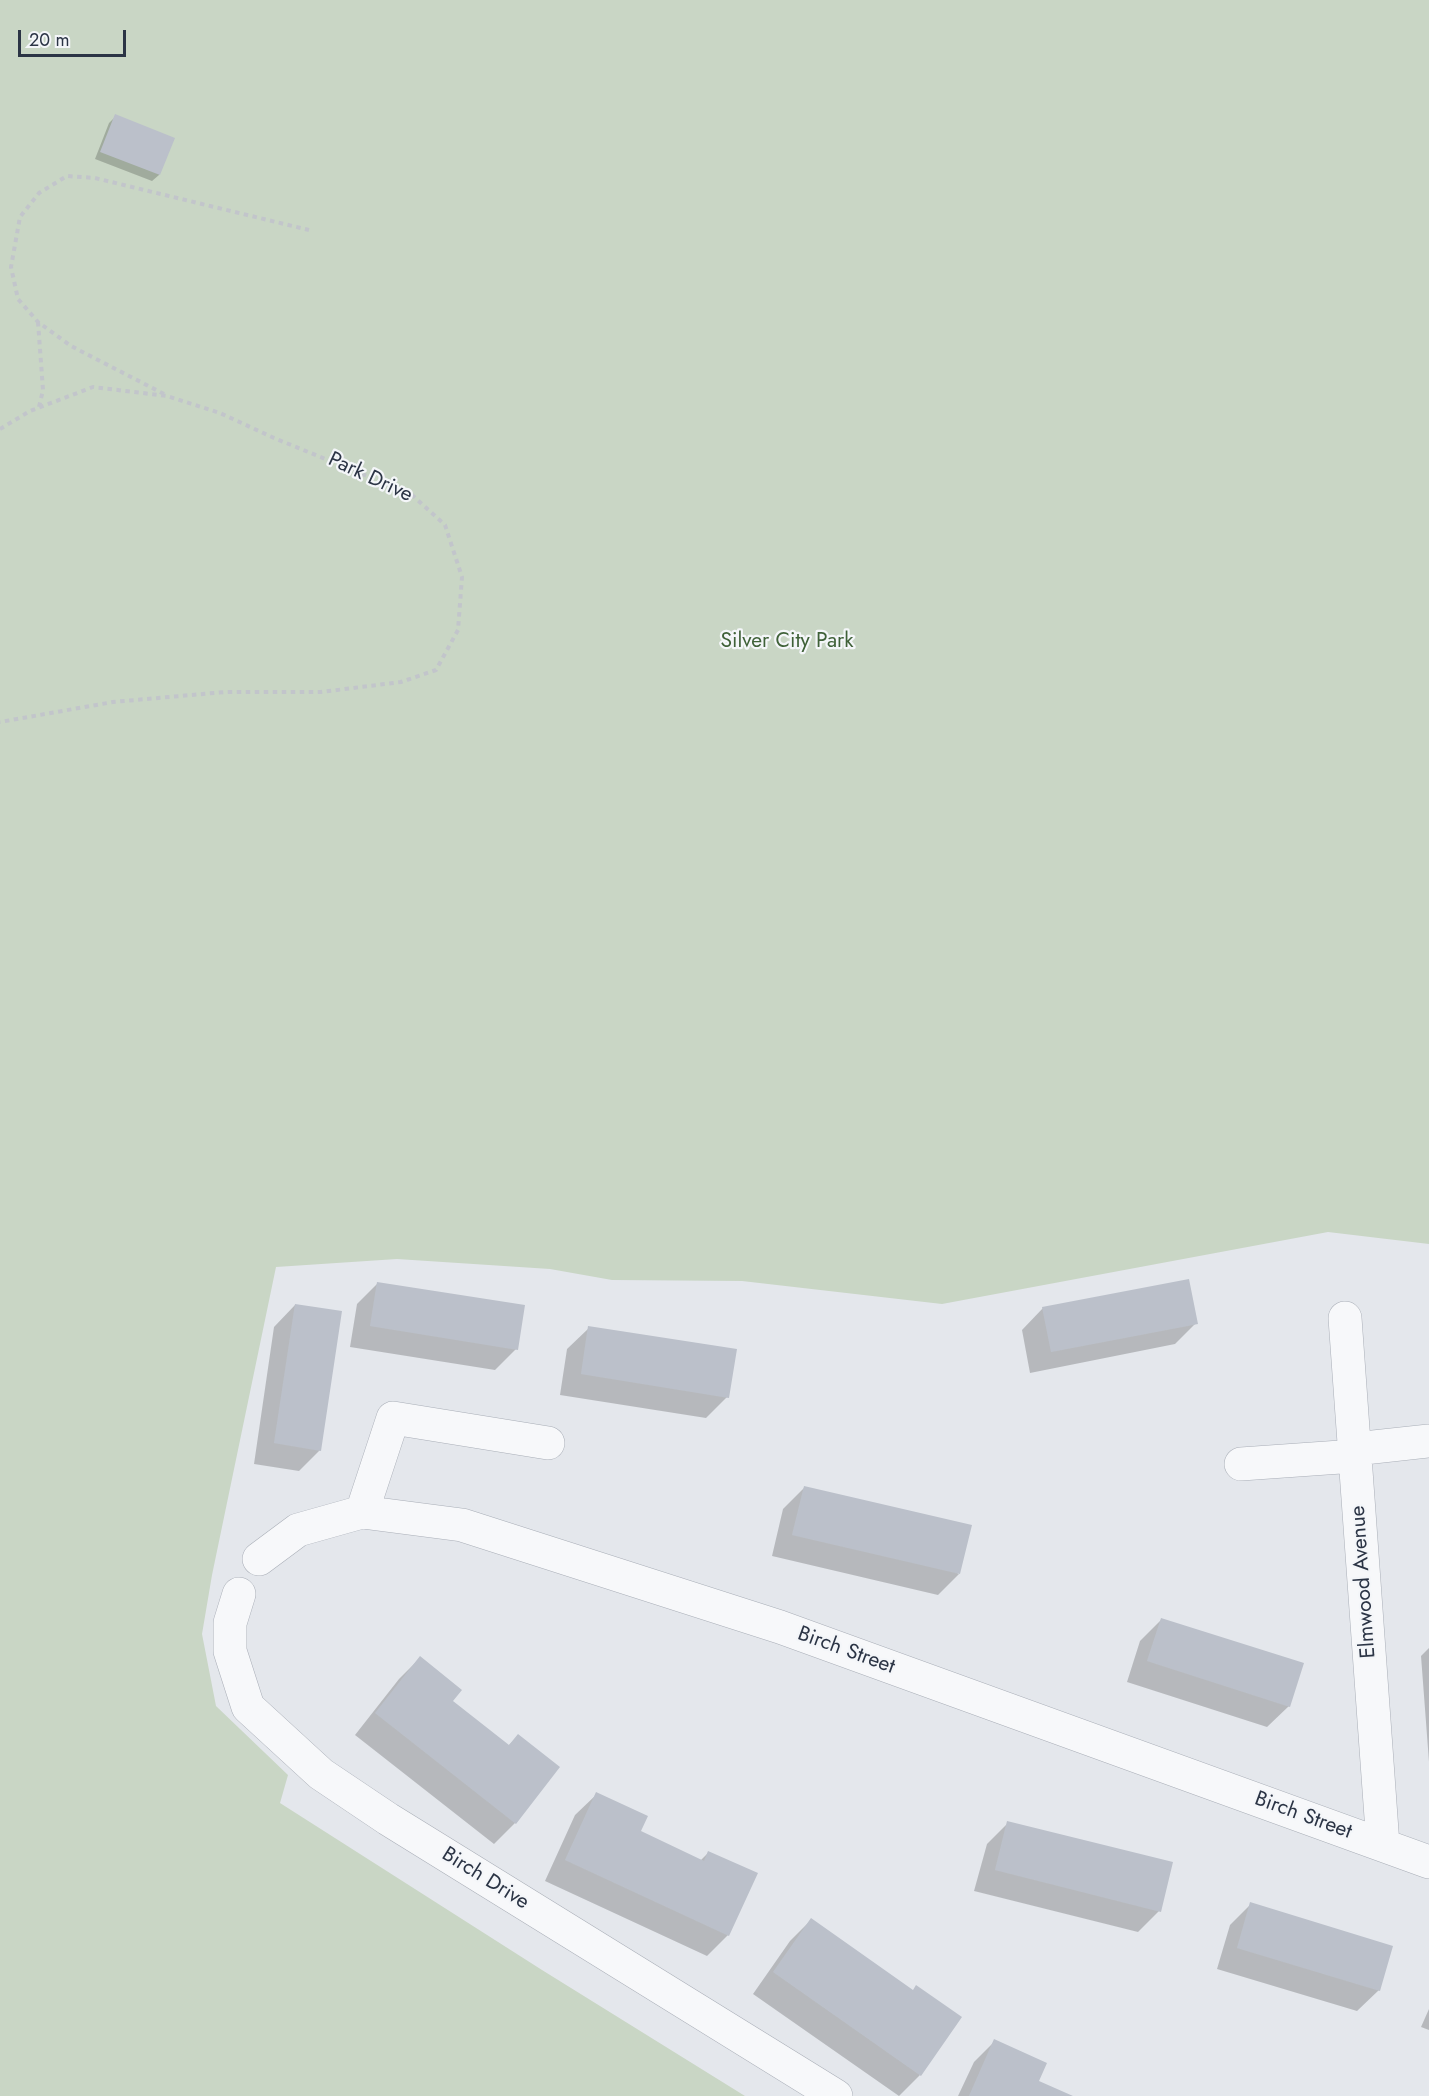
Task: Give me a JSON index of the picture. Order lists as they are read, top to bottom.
{
  "streets": {
    "street": ["Elmwood Avenue", "Birch Street", "Birch Drive"],
    "path": ["Park Drive"]
  },
  "crossings": [
    ["Elmwood Avenue", "Birch Street"]
  ],
  "parks": ["Silver City Park"],
  "scale_bar": "20 m"
}
